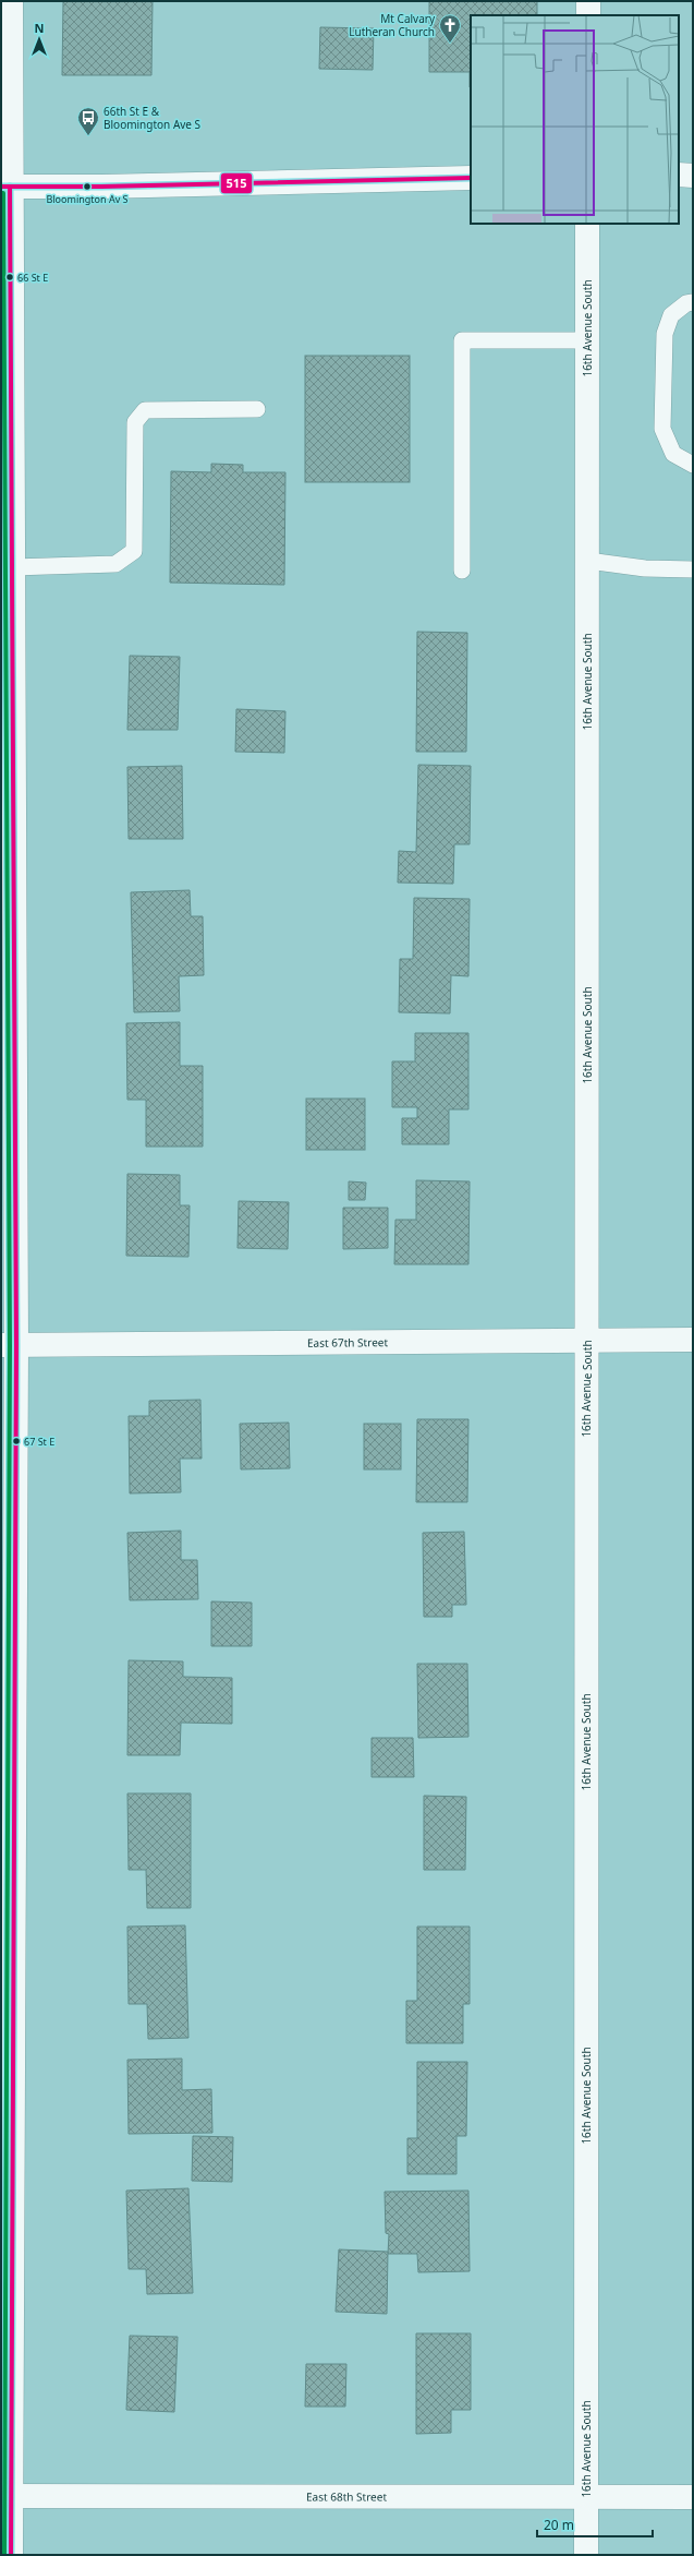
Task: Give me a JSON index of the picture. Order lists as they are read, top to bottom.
{
  "streets": {
    "street": ["16th Avenue South", "East 67th Street", "East 68th Street"]
  },
  "crossings": [
    ["16th Avenue South", "East 67th Street"],
    ["16th Avenue South", "East 68th Street"]
  ],
  "places": {
    "church": ["Mt Calvary Lutheran Church"],
    "bus stop": ["66th St E & Bloomington Ave S"],
    "other": ["Bloomington Av S", "66 St E", "67 St E"]
  },
  "lines": ["transit line 515"],
  "scale_bar": "20 m",
  "north": "top"
}
